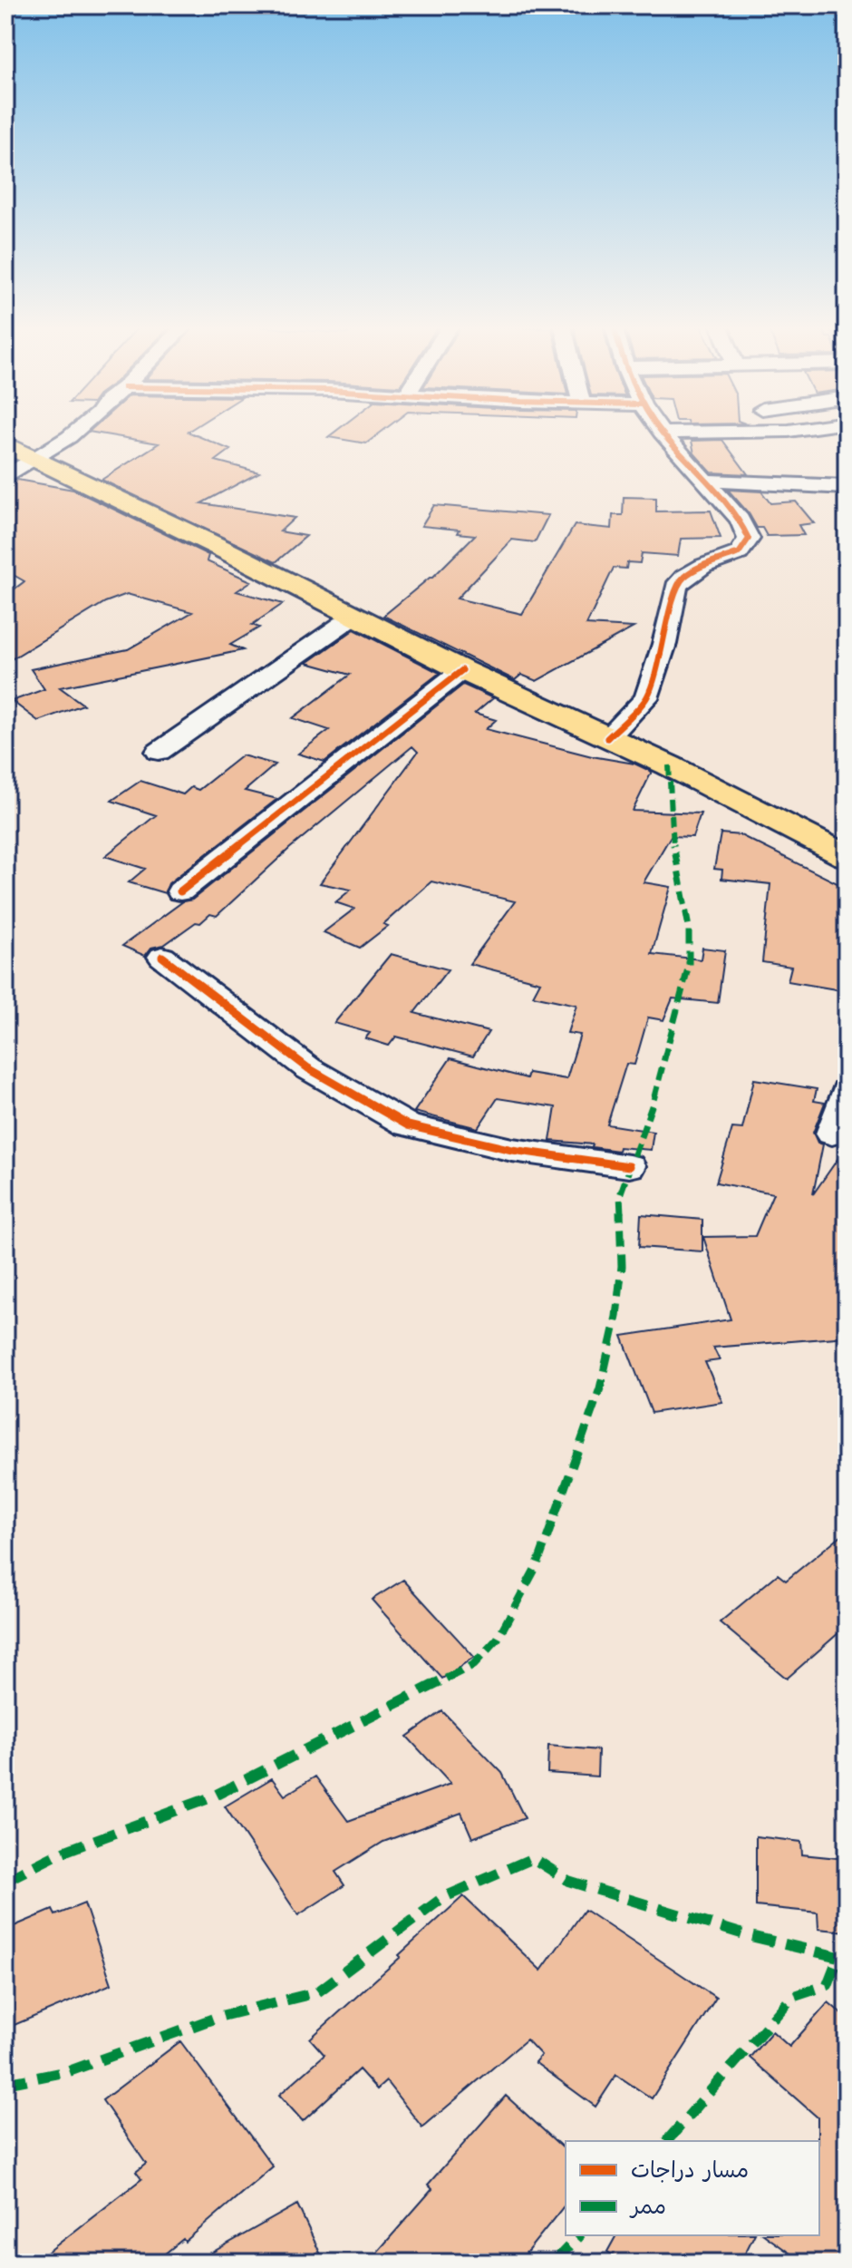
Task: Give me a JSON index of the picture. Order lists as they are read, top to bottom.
{
  "legend": ["مسار دراجات", "ممر"]
}
